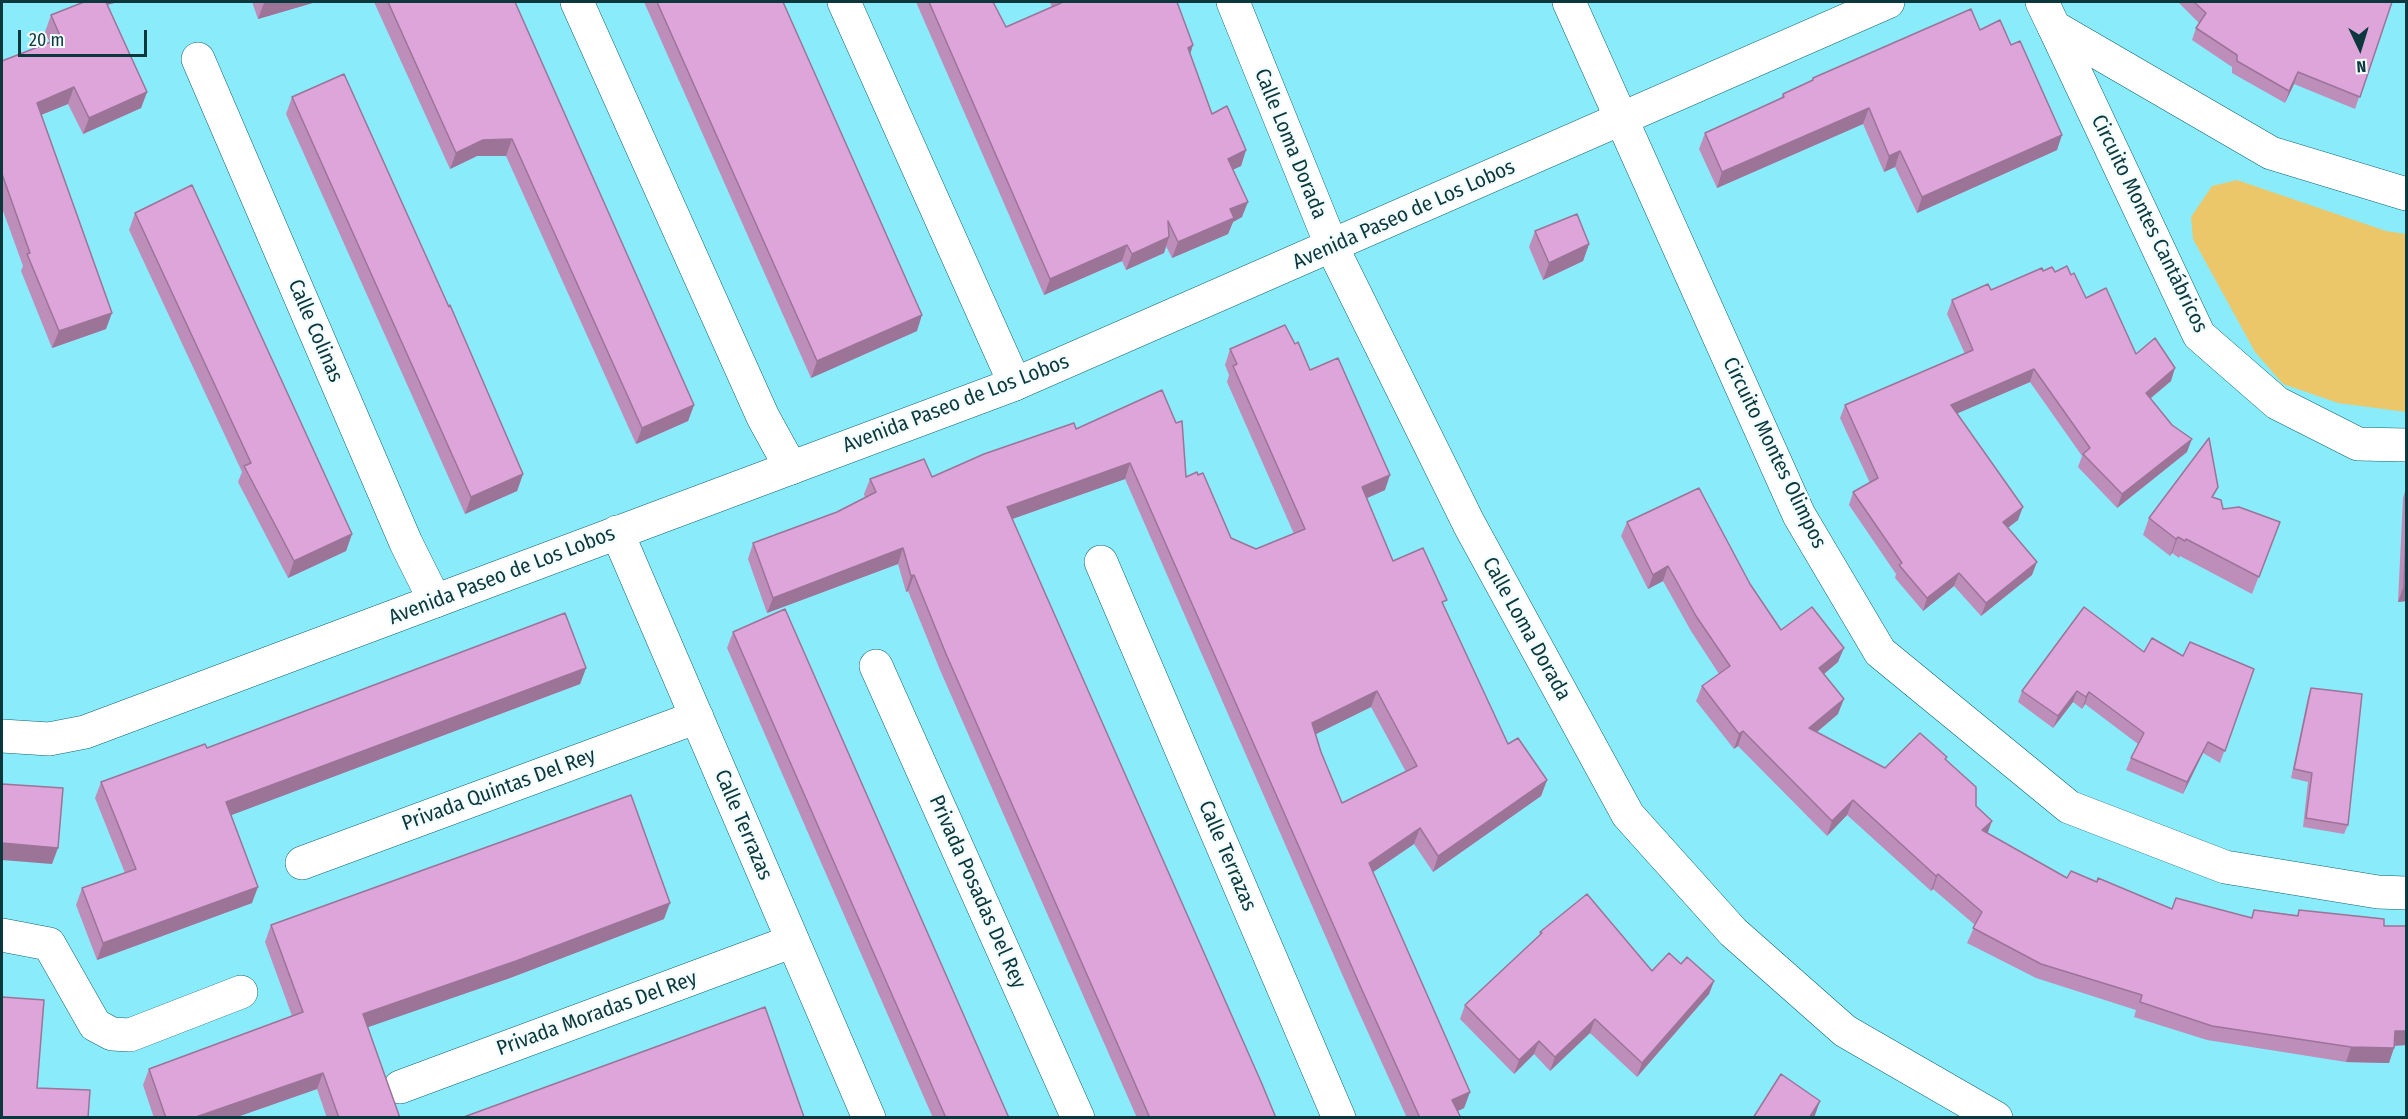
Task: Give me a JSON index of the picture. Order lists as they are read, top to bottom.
{
  "streets": {
    "street": [
      "Calle Loma Dorada",
      "Avenida Paseo de Los Lobos",
      "Circuito Montes Cantábricos",
      "Calle Colinas",
      "Circuito Montes Olimpos",
      "Privada Quintas Del Rey",
      "Calle Terrazas",
      "Privada Posadas Del Rey",
      "Privada Moradas Del Rey"
    ]
  },
  "crossings": [
    ["Calle Loma Dorada", "Avenida Paseo de Los Lobos"],
    ["Avenida Paseo de Los Lobos", "Calle Colinas"],
    ["Avenida Paseo de Los Lobos", "Circuito Montes Olimpos"],
    ["Avenida Paseo de Los Lobos", "Calle Terrazas"],
    ["Privada Quintas Del Rey", "Calle Terrazas"],
    ["Calle Terrazas", "Privada Moradas Del Rey"]
  ],
  "scale_bar": "20 m",
  "north": "bottom"
}
